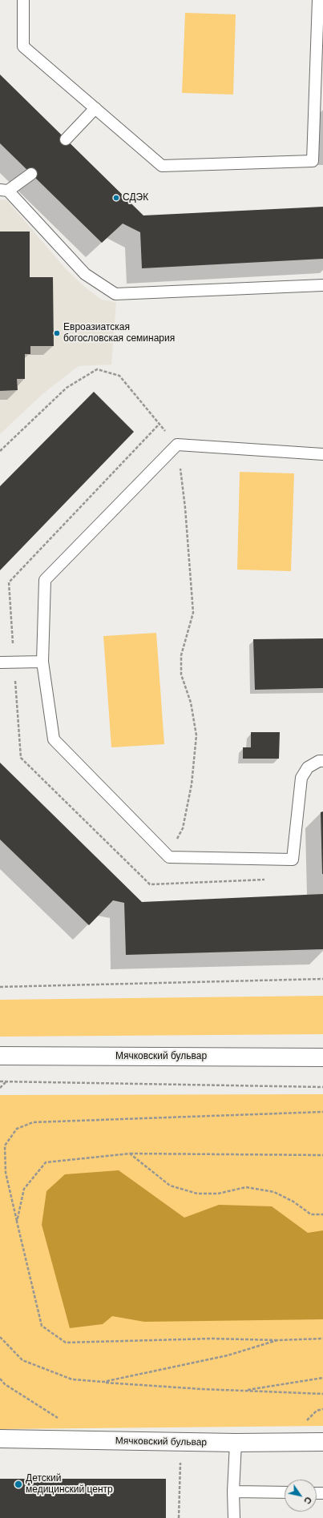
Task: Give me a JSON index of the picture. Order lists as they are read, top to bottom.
{
  "streets": {
    "street": ["Мячковский бульвар"]
  },
  "places": ["СДЭК", "Евроазиатская богословская семинария", "Детский медицинский центр"],
  "north": "bottom right"
}
